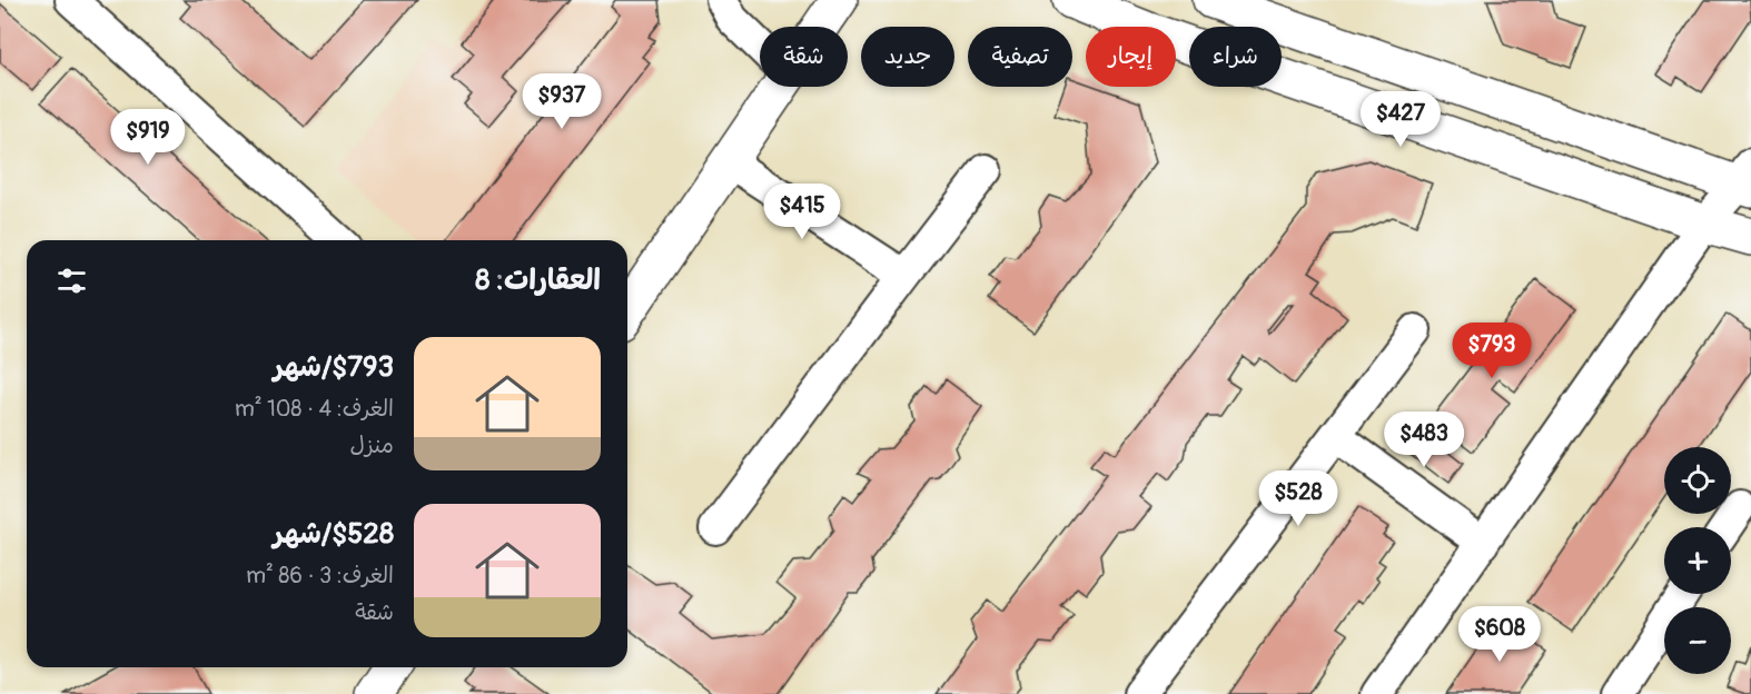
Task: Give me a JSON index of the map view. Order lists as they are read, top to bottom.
{
  "page": {
    "chip": [
      "شراء",
      "إيجار",
      "تصفية",
      "جديد",
      "شقة"
    ],
    "price": [
      "$937",
      "$427",
      "$919",
      "$415",
      "$793",
      "$483",
      "$528",
      "$608"
    ],
    "heading": "العقارات: 8",
    "list": [
      {
        "name": "$793/شهر",
        "note": "الغرف: 4 · 108 m² · منزل"
      },
      {
        "name": "$528/شهر",
        "note": "الغرف: 3 · 86 m² · شقة"
      }
    ],
    "map_buttons": ["+", "−"]
  }
}
